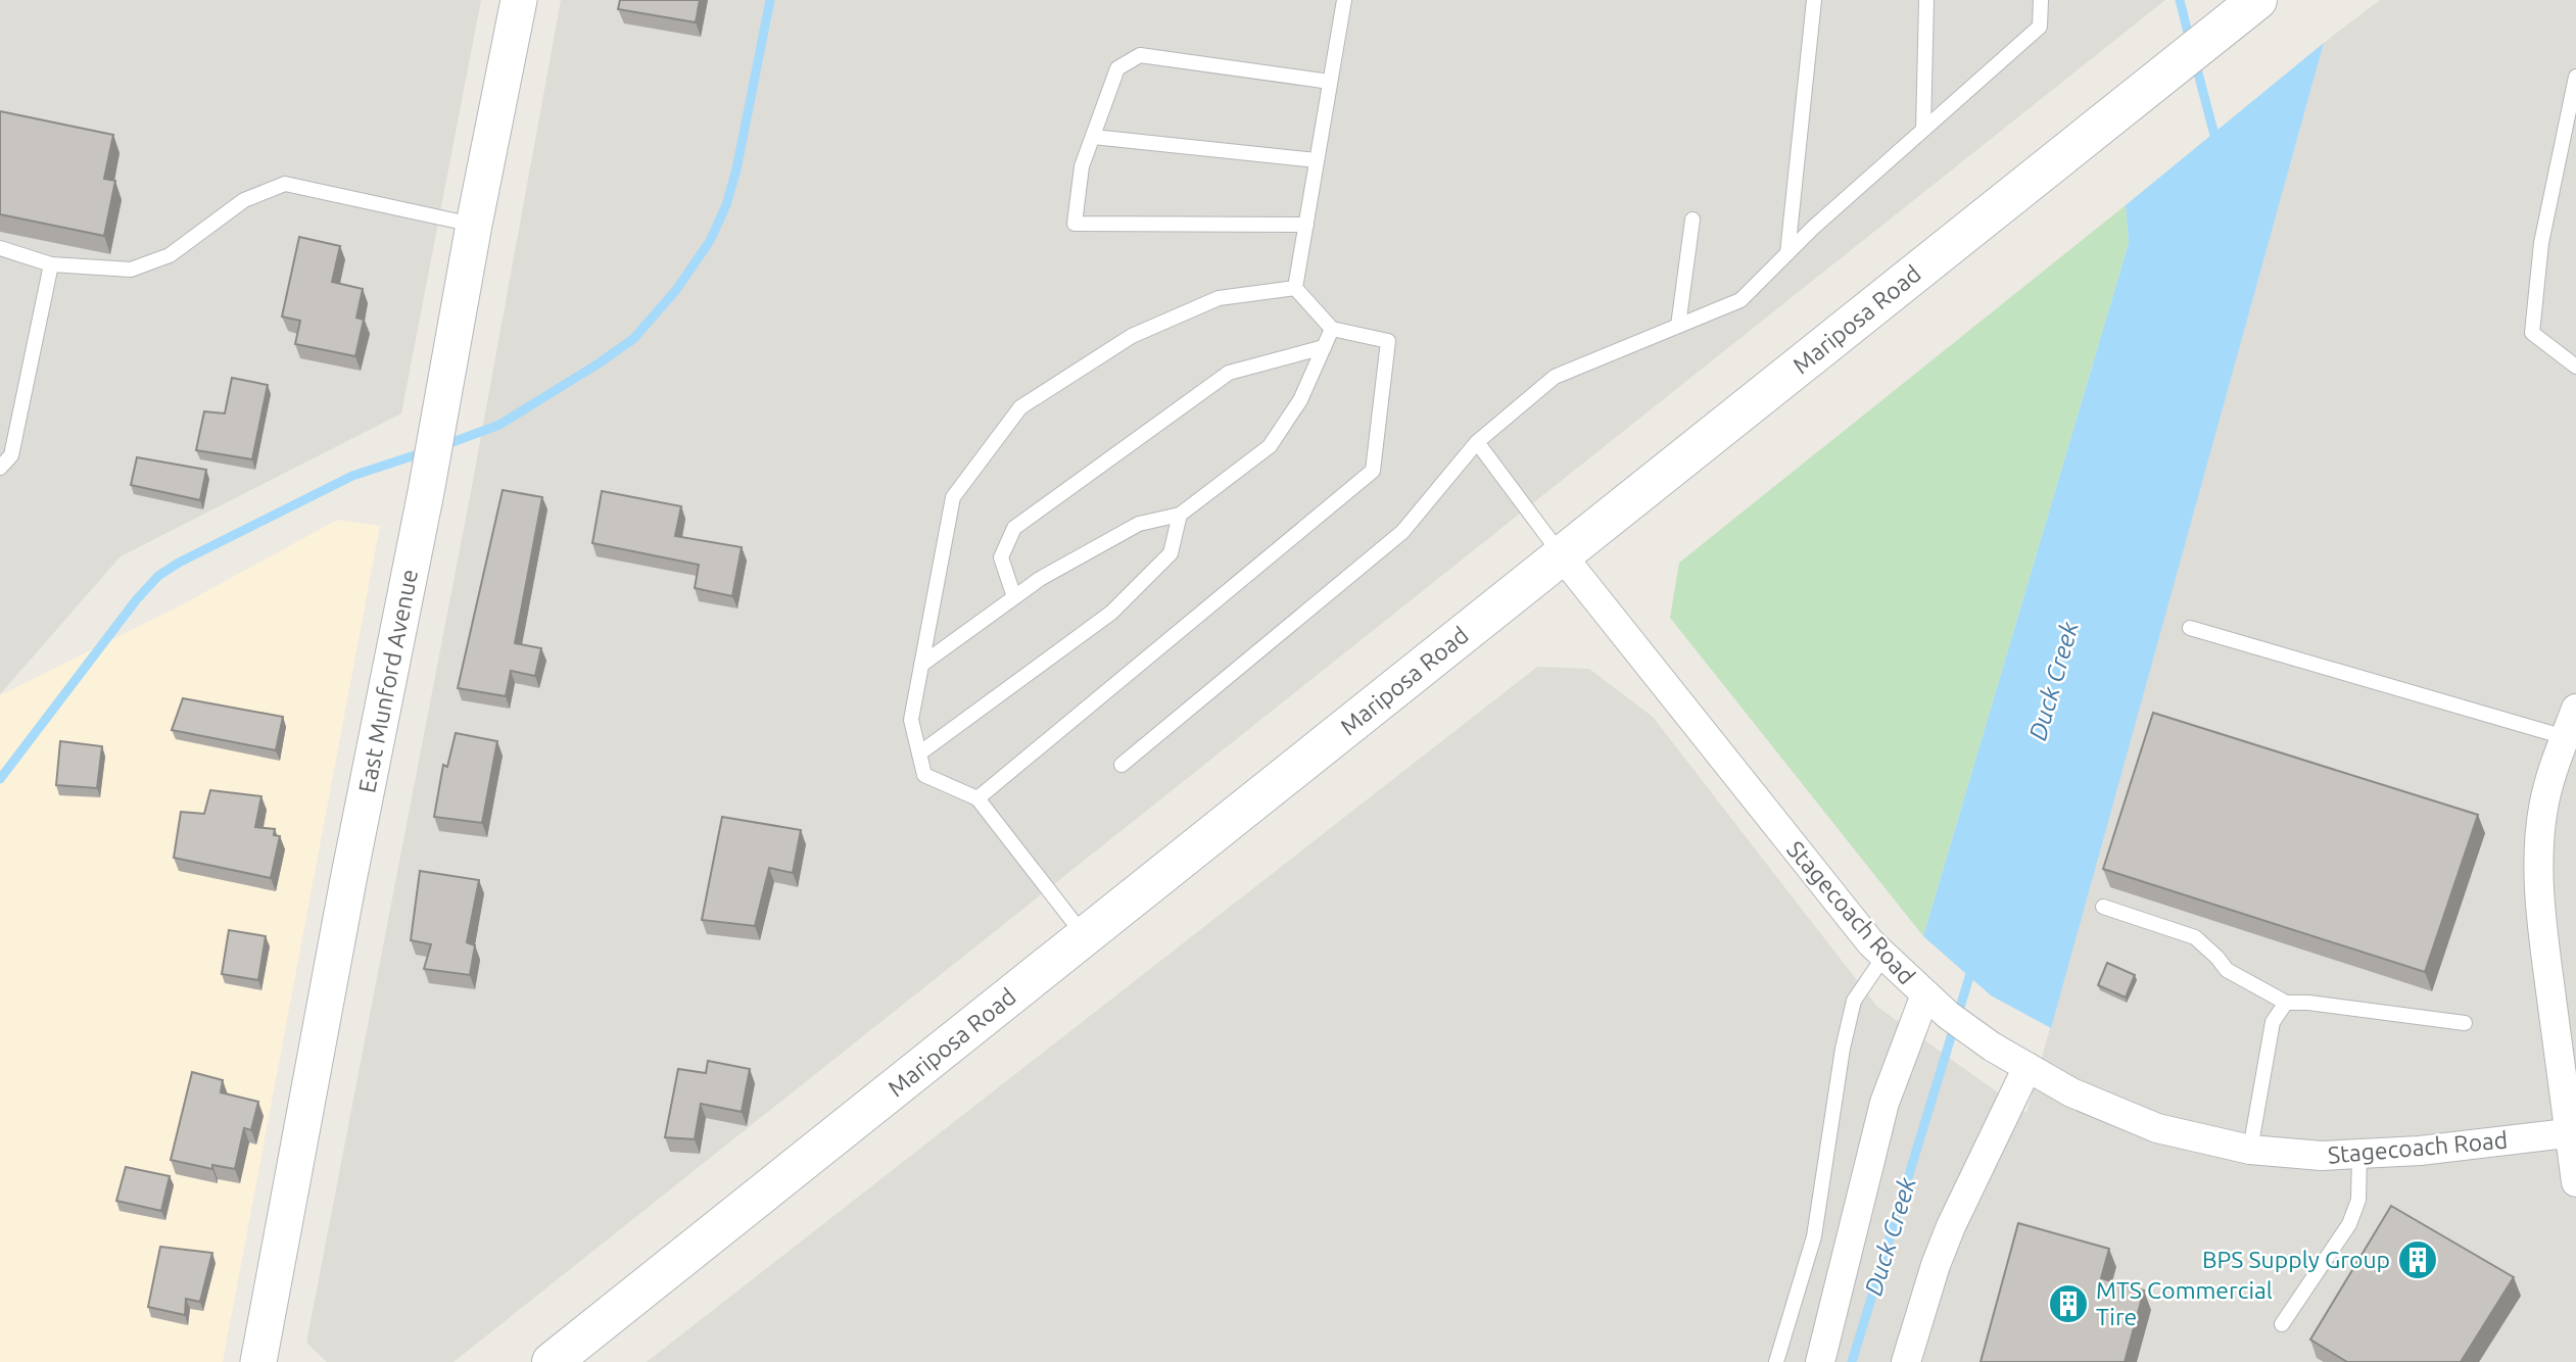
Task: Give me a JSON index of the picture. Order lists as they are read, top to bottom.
{
  "streets": {
    "main road": ["Mariposa Road"],
    "street": ["East Munford Avenue", "Stagecoach Road"]
  },
  "crossings": [
    ["Mariposa Road", "Stagecoach Road"]
  ],
  "water": ["Duck Creek"],
  "places": {
    "building": ["BPS Supply Group", "MTS Commercial Tire"]
  }
}
